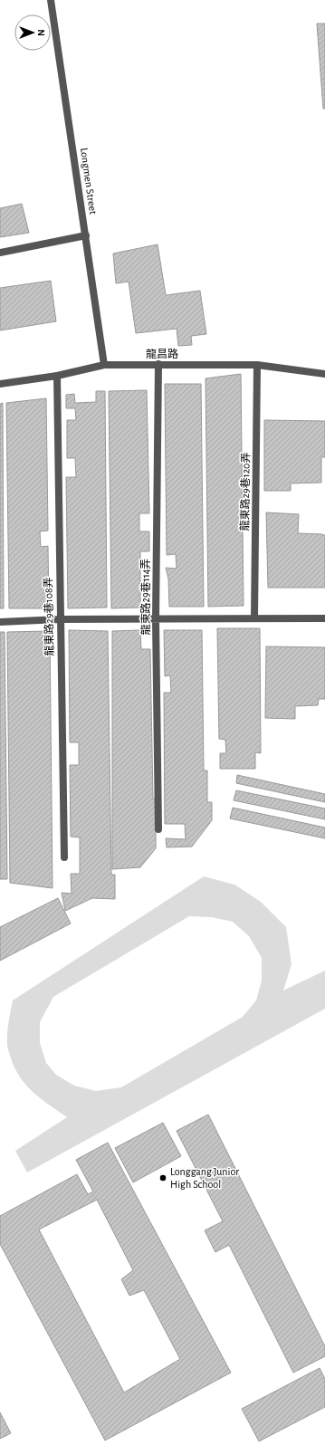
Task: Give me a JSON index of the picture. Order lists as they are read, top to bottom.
{
  "streets": {
    "street": [
      "Longmen Street",
      "龍昌路",
      "龍東路29巷120弄",
      "龍東路29巷114弄",
      "龍東路29巷108弄"
    ]
  },
  "crossings": [
    ["Longmen Street", "龍昌路"],
    ["龍昌路", "龍東路29巷120弄"],
    ["龍昌路", "龍東路29巷114弄"],
    ["龍昌路", "龍東路29巷108弄"]
  ],
  "places": ["Longgang Junior High School"],
  "north": "right"
}
